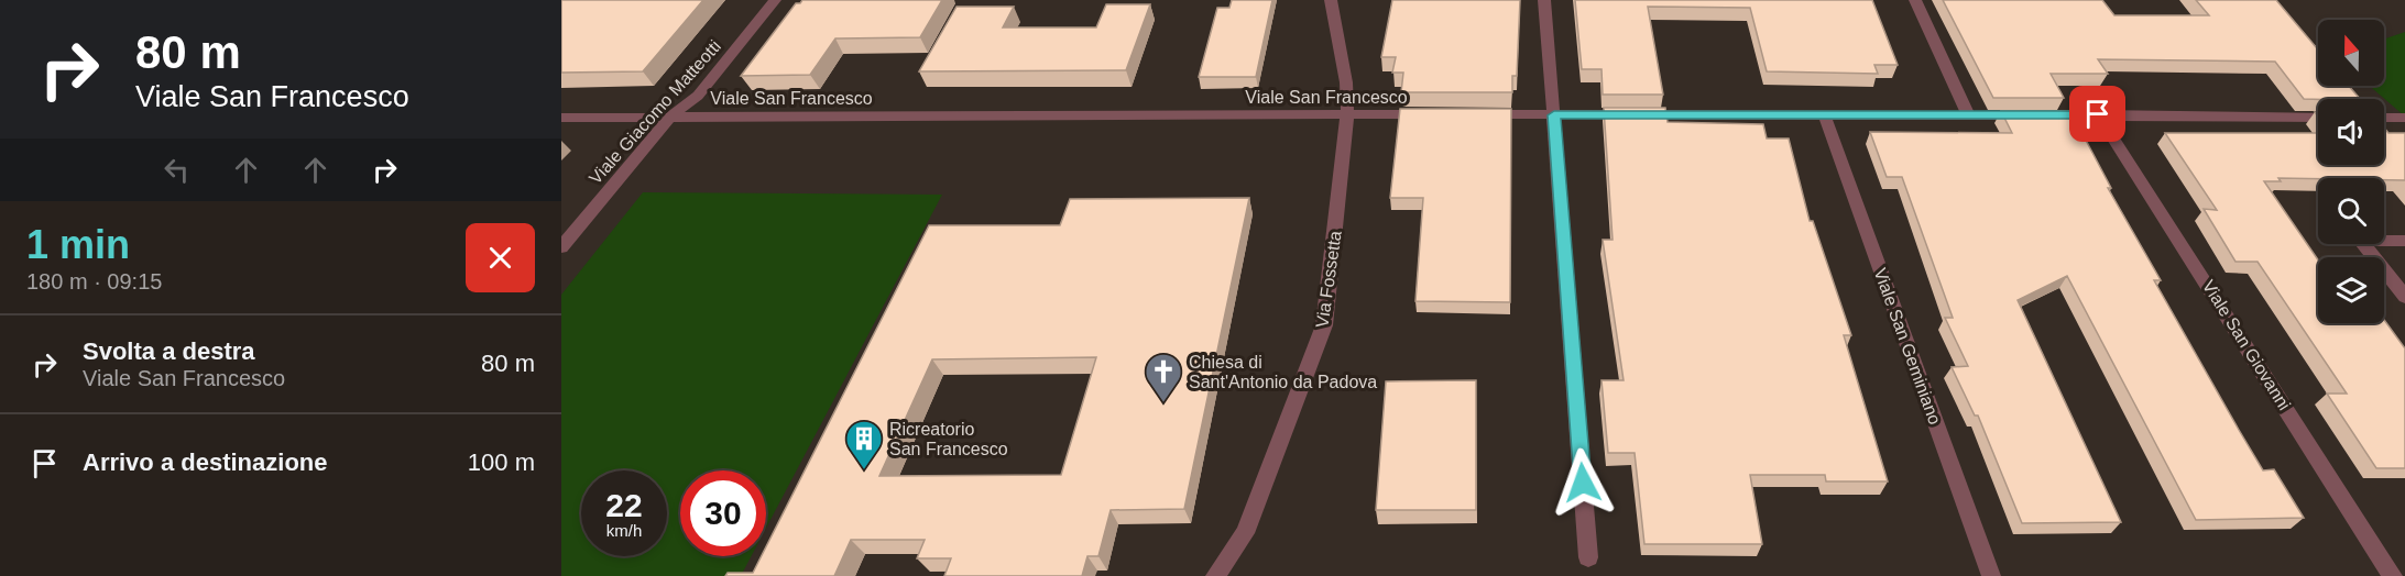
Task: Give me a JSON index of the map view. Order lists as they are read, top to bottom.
{
  "streets": {
    "street": [
      "Viale San Francesco",
      "Viale Giacomo Matteotti",
      "Via Fossetta",
      "Viale San Giovanni",
      "Viale San Geminiano"
    ]
  },
  "crossings": [
    ["Viale San Francesco", "Viale Giacomo Matteotti"],
    ["Viale San Francesco", "Via Fossetta"]
  ],
  "places": {
    "church": ["Chiesa di Sant'Antonio da Padova"],
    "building": ["Ricreatorio San Francesco"]
  },
  "north": "top",
  "page": {
    "turn": ["80 m", "Viale San Francesco"],
    "heading": ["1 min", "180 m · 09:15"],
    "list": [
      {
        "name": "Svolta a destra",
        "note": "Viale San Francesco",
        "value": "80 m"
      },
      {
        "name": "Arrivo a destinazione",
        "value": "100 m"
      }
    ],
    "speed": "22 km/h",
    "limit": "30"
  }
}
